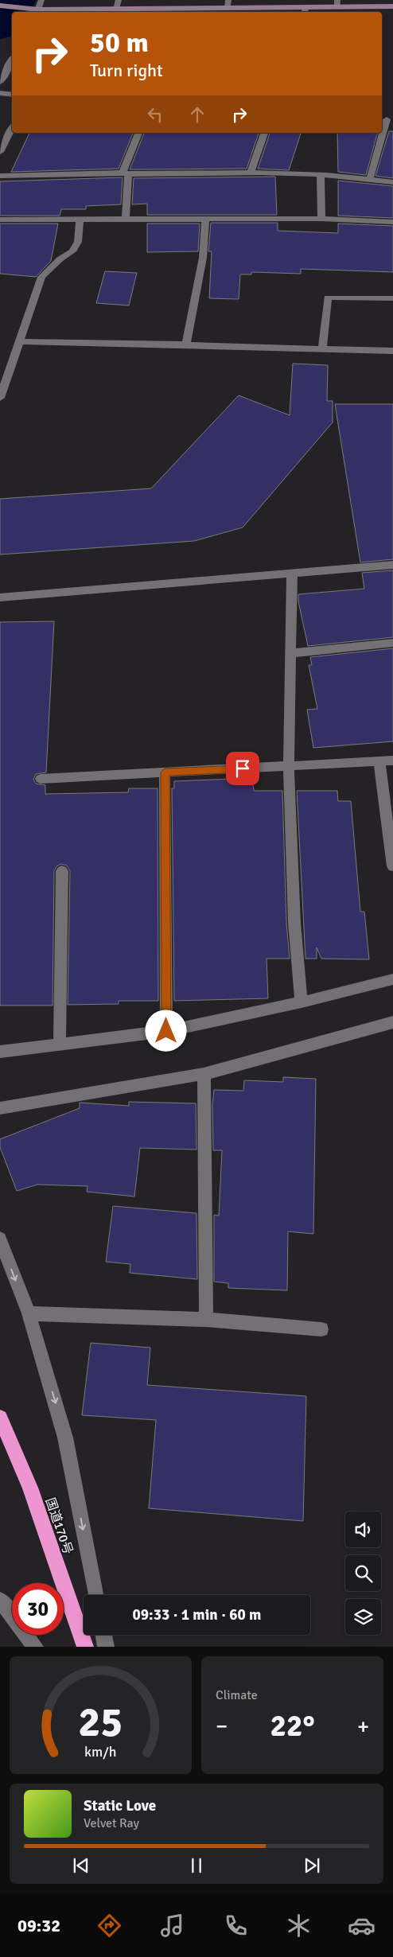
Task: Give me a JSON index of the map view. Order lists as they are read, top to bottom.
{
  "streets": {
    "highway": ["国道170号"]
  },
  "page": {
    "turn": ["50 m", "Turn right"],
    "limit": "30",
    "trip": "09:33 · 1 min · 60 m",
    "tile": "Climate",
    "heat": ["−", "22°", "+"],
    "song": ["Static Love", "Velvet Ray"],
    "tabs": "09:32",
    "gauge": ["25", "km/h"]
  }
}
